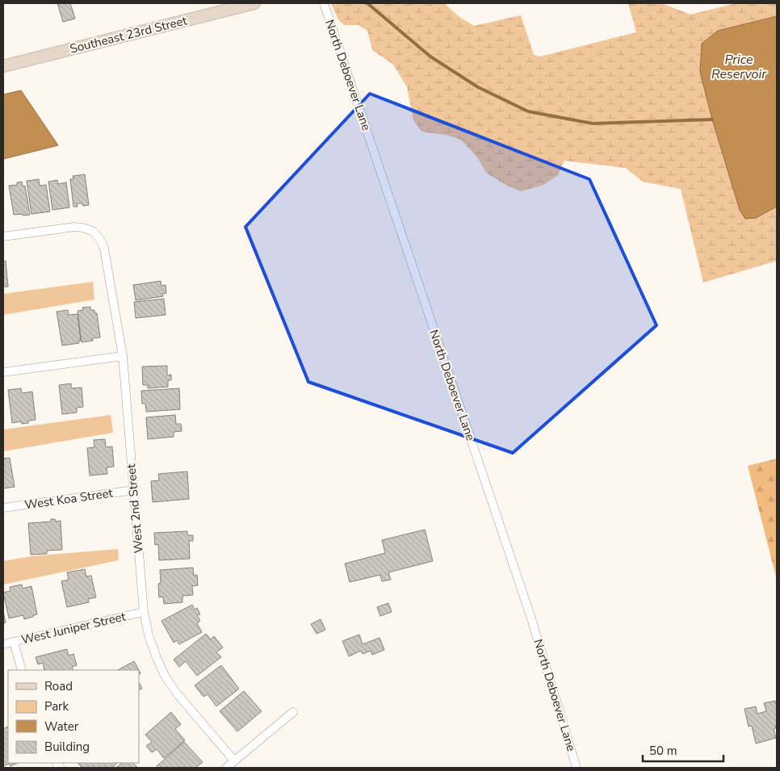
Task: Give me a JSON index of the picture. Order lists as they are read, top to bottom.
{
  "streets": {
    "street": [
      "Southeast 23rd Street",
      "North Deboever Lane",
      "West Koa Street",
      "West 2nd Street",
      "West Juniper Street"
    ]
  },
  "crossings": [
    ["West Koa Street", "West 2nd Street"],
    ["West 2nd Street", "West Juniper Street"]
  ],
  "water": ["Price Reservoir"],
  "legend": [
    "Road",
    "Park",
    "Water",
    "Building"
  ],
  "scale_bar": "50 m"
}
